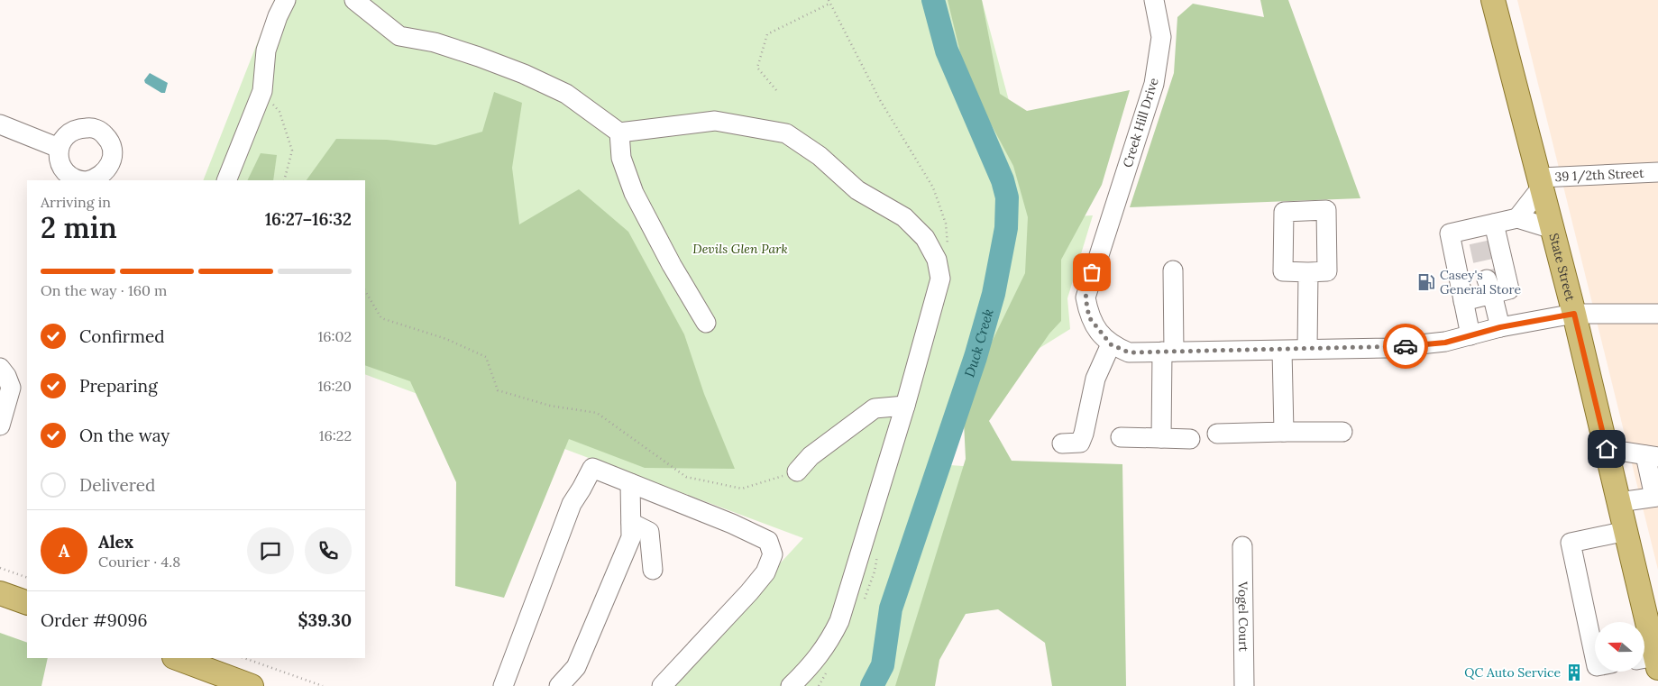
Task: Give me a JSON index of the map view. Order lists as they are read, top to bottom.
{
  "streets": {
    "main road": ["State Street"],
    "street": ["Creek Hill Drive", "39 1/2th Street", "Vogel Court"]
  },
  "crossings": [
    ["39 1/2th Street", "State Street"]
  ],
  "water": ["Duck Creek"],
  "parks": ["Devils Glen Park"],
  "places": {
    "fuel station": ["Casey's General Store"],
    "building": ["QC Auto Service"]
  },
  "north": "left",
  "page": {
    "heading": ["2 min", "Arriving in", "16:27–16:32"],
    "panel": [
      "Alex",
      "Courier · 4.8",
      "Order #9096",
      "$39.30"
    ],
    "bar": "On the way · 160 m",
    "list": [
      ["Confirmed", "16:02"],
      ["Preparing", "16:20"],
      ["On the way", "16:22"],
      "Delivered"
    ],
    "round": "A"
  }
}
